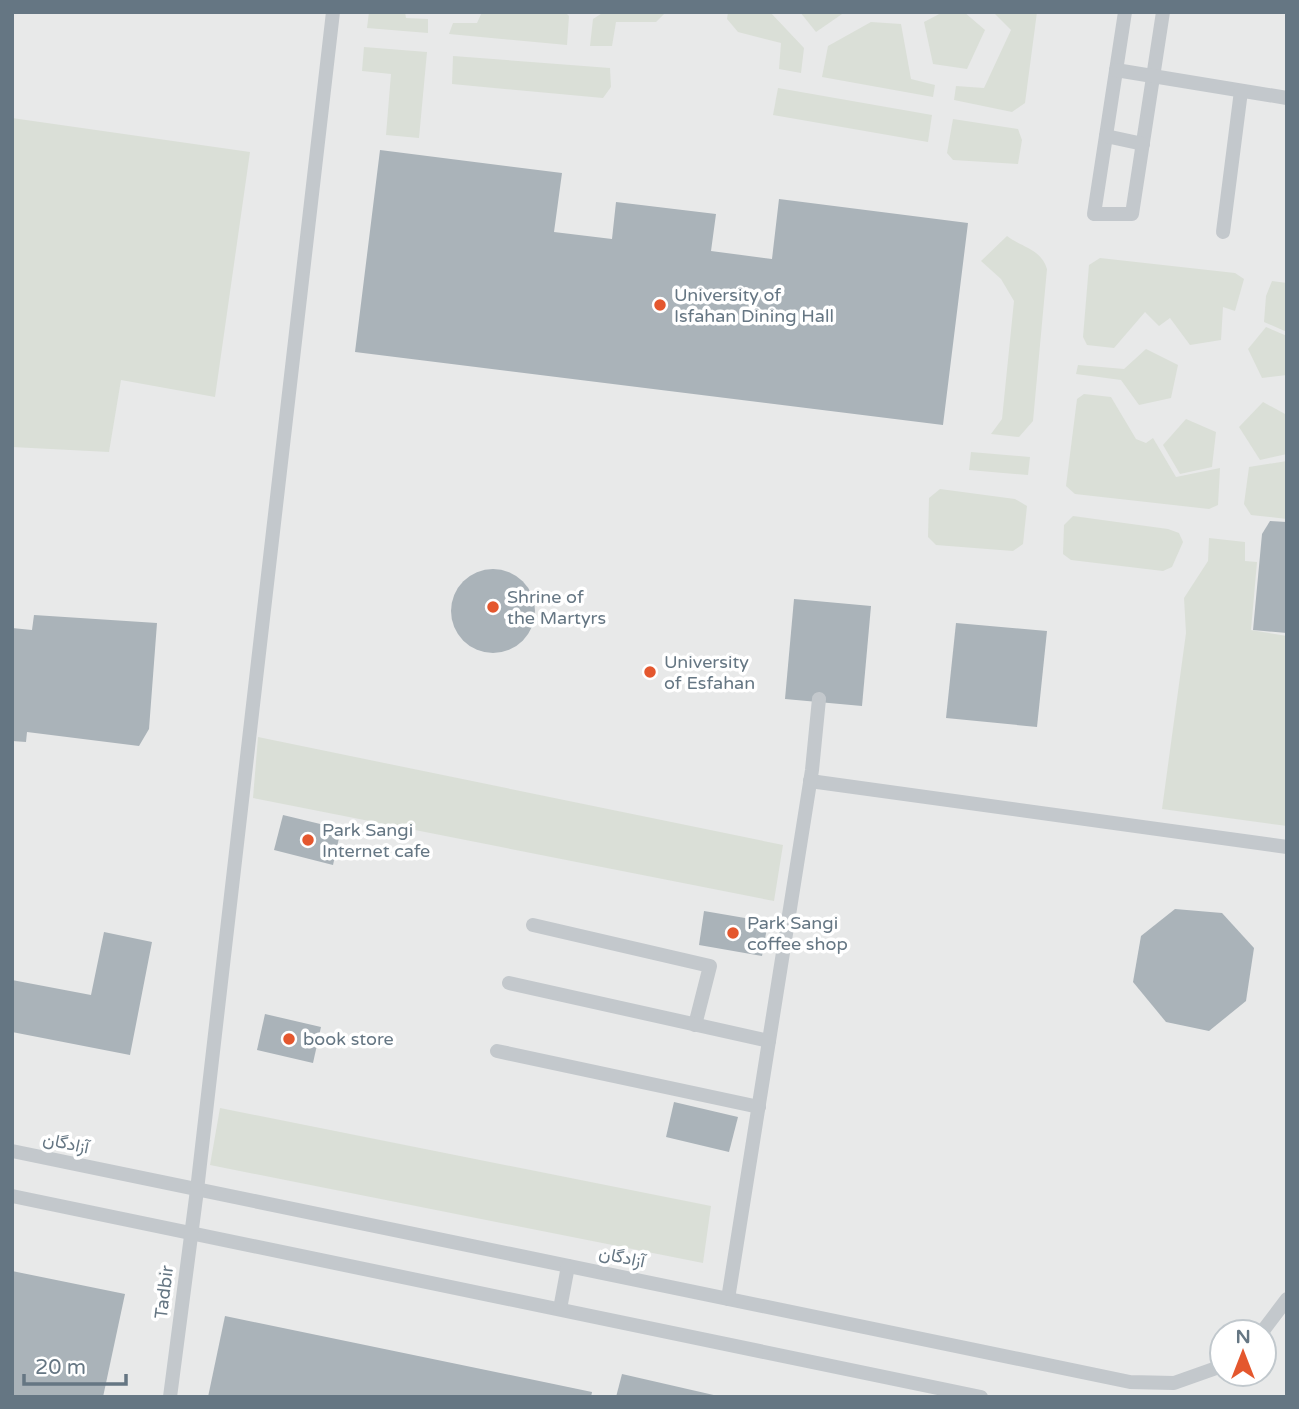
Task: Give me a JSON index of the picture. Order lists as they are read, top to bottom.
{
  "streets": {
    "lane": ["آزادگان", "Tadbir"]
  },
  "crossings": [
    ["آزادگان", "Tadbir"]
  ],
  "places": [
    "University of Isfahan Dining Hall",
    "Shrine of the Martyrs",
    "University of Esfahan",
    "Park Sangi Internet cafe",
    "Park Sangi coffee shop",
    "book store"
  ],
  "scale_bar": "20 m",
  "north": "top"
}
